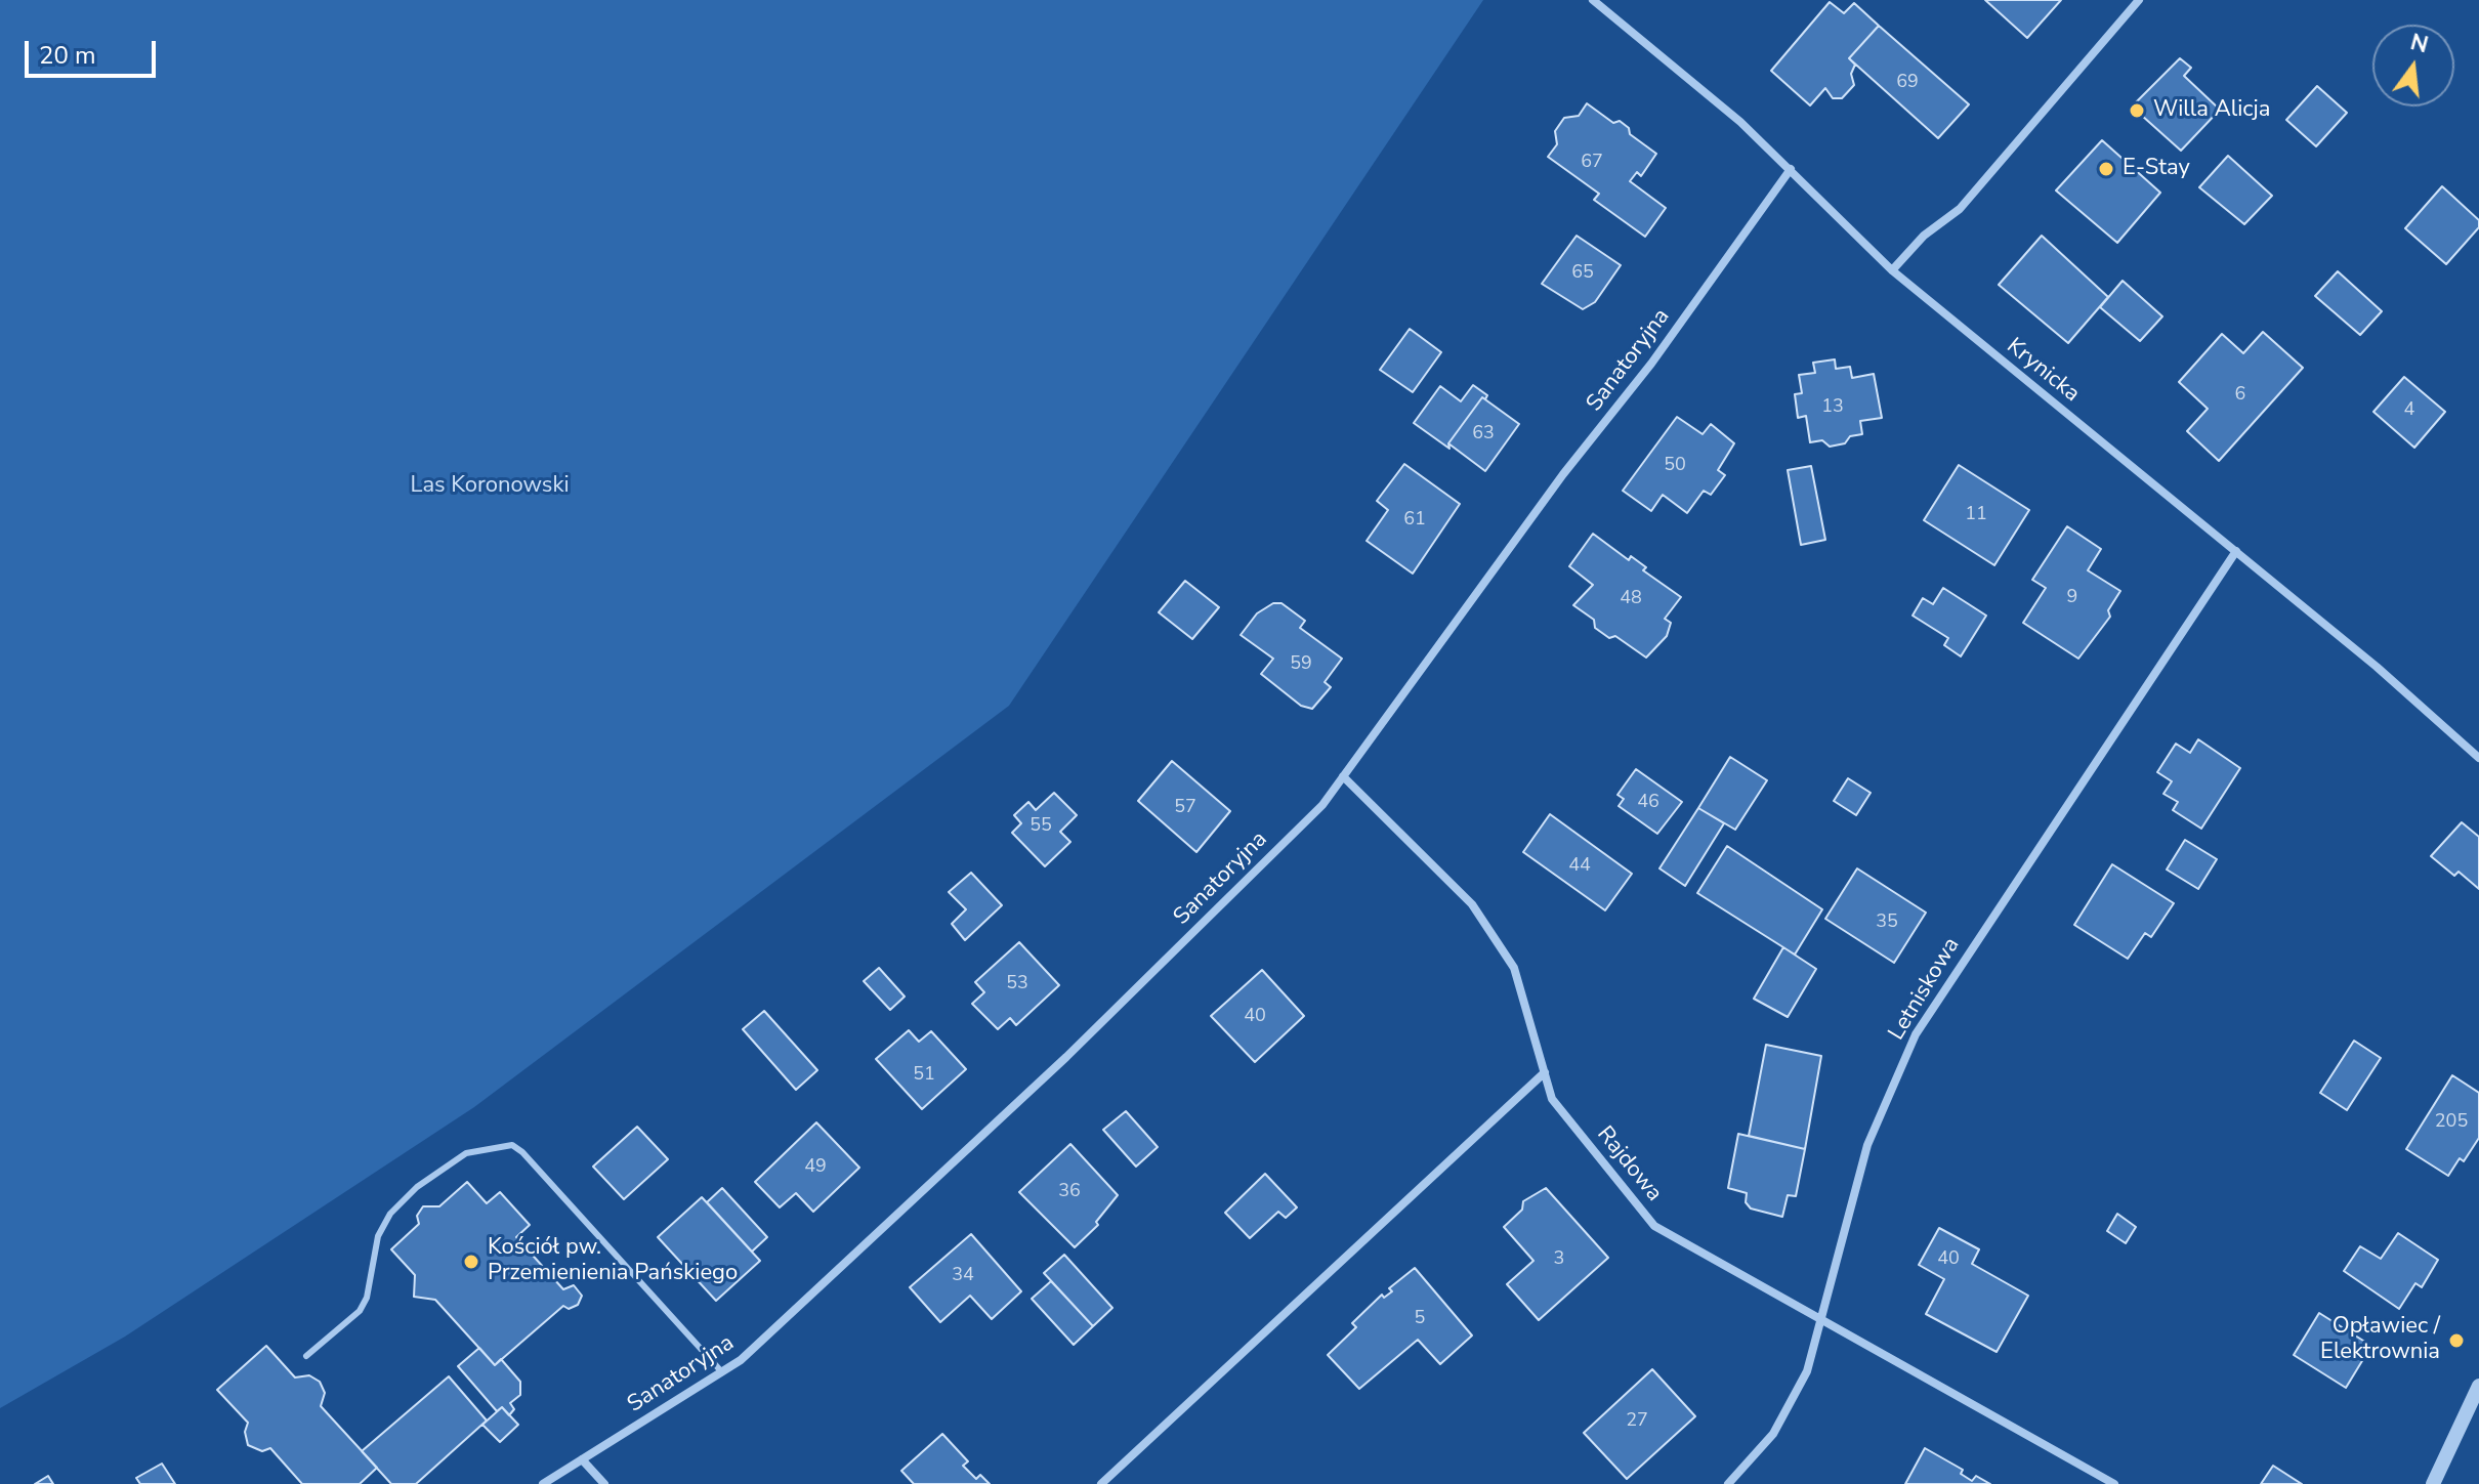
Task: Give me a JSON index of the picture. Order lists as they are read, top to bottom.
{
  "streets": {
    "street": [
      "Sanatoryjna",
      "Krynicka",
      "Letniskowa",
      "Rajdowa"
    ]
  },
  "crossings": [
    ["Sanatoryjna", "Krynicka"],
    ["Sanatoryjna", "Rajdowa"],
    ["Krynicka", "Letniskowa"],
    ["Letniskowa", "Rajdowa"]
  ],
  "parks": ["Las Koronowski"],
  "places": [
    "Willa Alicja",
    "E-Stay",
    "Kościół pw. Przemienienia Pańskiego",
    "Opławiec / Elektrownia"
  ],
  "house_numbers": [
    "69",
    "67",
    "65",
    "6",
    "13",
    "4",
    "63",
    "50",
    "11",
    "61",
    "9",
    "48",
    "59",
    "46",
    "57",
    "55",
    "44",
    "35",
    "53",
    "40",
    "51",
    "205",
    "49",
    "36",
    "3",
    "40",
    "34",
    "5",
    "27"
  ],
  "scale_bar": "20 m",
  "north": "top"
}
